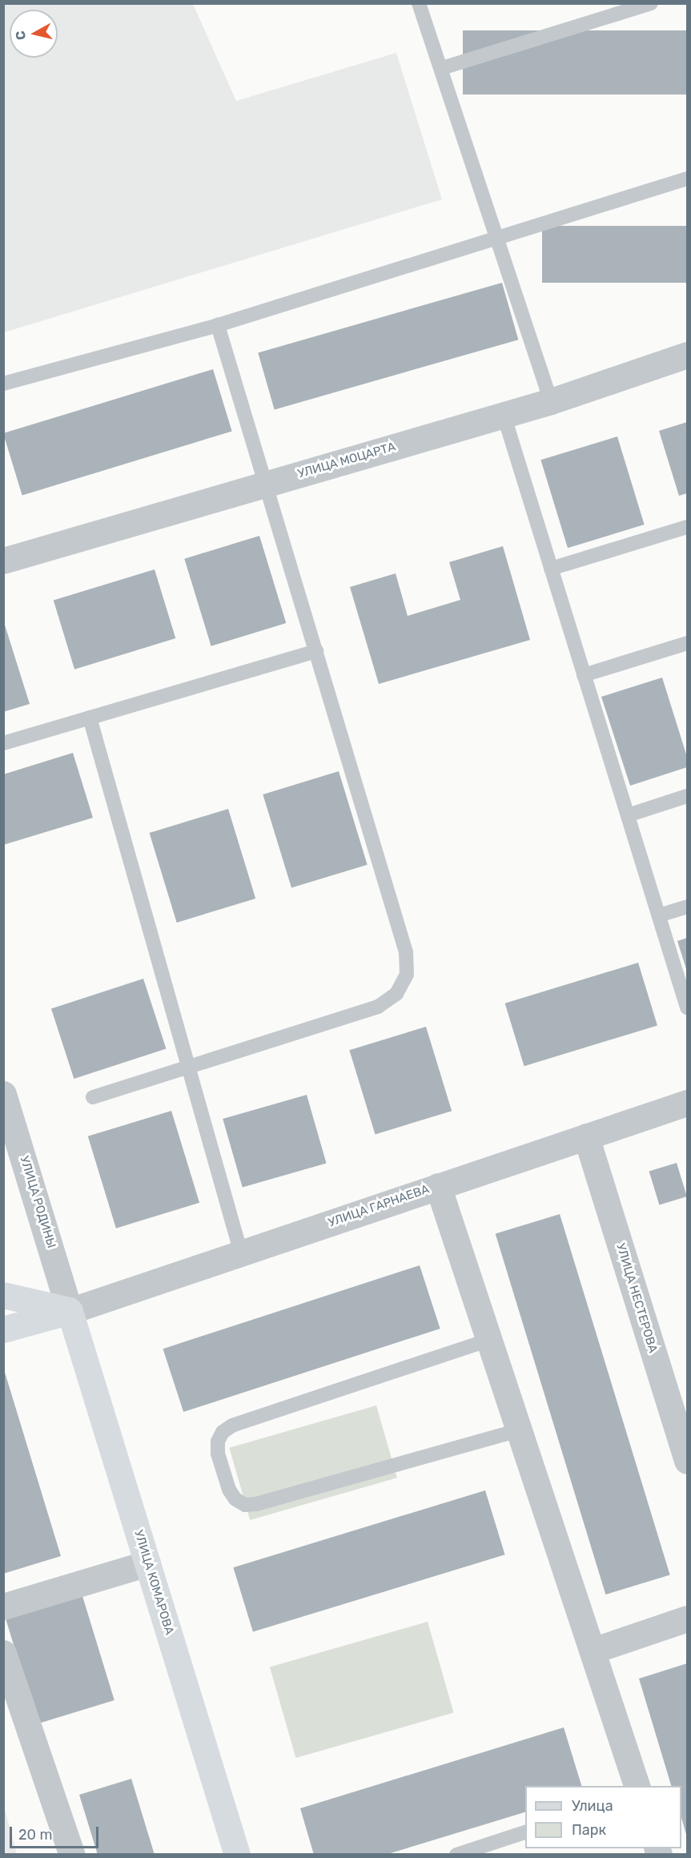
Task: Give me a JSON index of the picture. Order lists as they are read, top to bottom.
{
  "streets": {
    "main road": ["УЛИЦА ГАРНАЕВА", "УЛИЦА КОМАРОВА"],
    "street": ["УЛИЦА МОЦАРТА", "УЛИЦА РОДИНЫ", "УЛИЦА НЕСТЕРОВА"]
  },
  "crossings": [
    ["УЛИЦА РОДИНЫ", "УЛИЦА ГАРНАЕВА"],
    ["УЛИЦА РОДИНЫ", "УЛИЦА КОМАРОВА"],
    ["УЛИЦА ГАРНАЕВА", "УЛИЦА НЕСТЕРОВА"],
    ["УЛИЦА ГАРНАЕВА", "УЛИЦА КОМАРОВА"]
  ],
  "legend": ["Улица", "Парк"],
  "scale_bar": "20 m",
  "north": "left"
}
